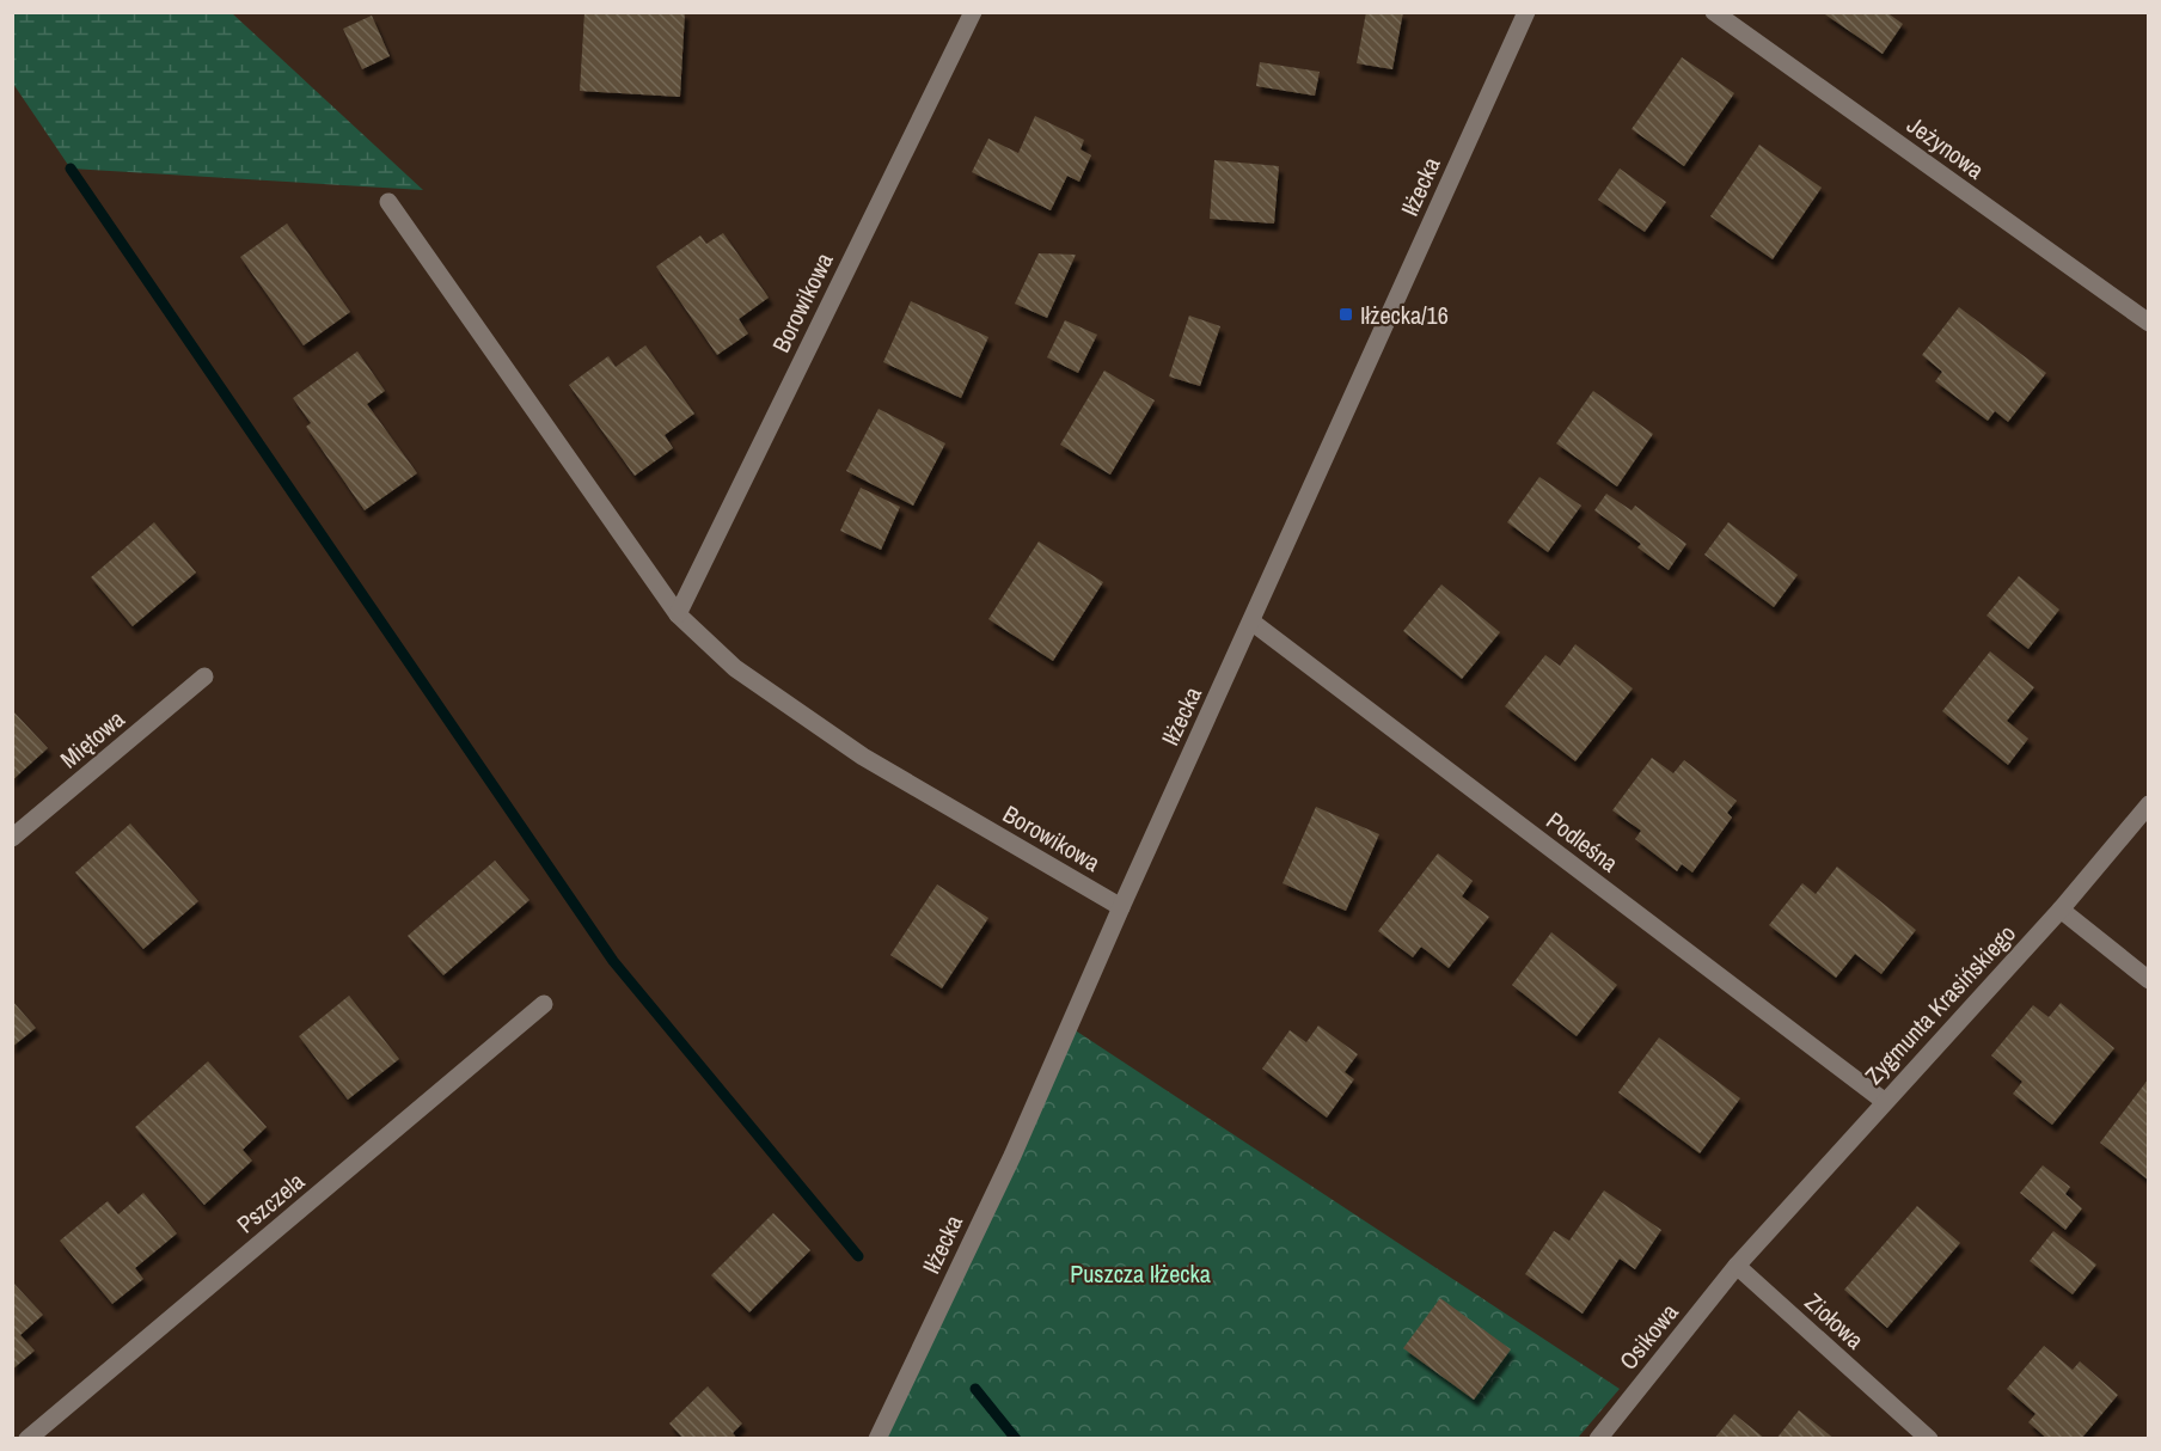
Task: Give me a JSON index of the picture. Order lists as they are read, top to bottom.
{
  "streets": {
    "street": [
      "Jeżynowa",
      "Iłżecka",
      "Borowikowa",
      "Miętowa",
      "Podleśna",
      "Zygmunta Krasińskiego",
      "Pszczela",
      "Ziołowa",
      "Osikowa"
    ]
  },
  "crossings": [
    ["Iłżecka", "Borowikowa"],
    ["Iłżecka", "Podleśna"],
    ["Podleśna", "Zygmunta Krasińskiego"],
    ["Zygmunta Krasińskiego", "Ziołowa"],
    ["Zygmunta Krasińskiego", "Osikowa"],
    ["Ziołowa", "Osikowa"]
  ],
  "parks": ["Puszcza Iłżecka"],
  "places": {
    "transit": ["Iłżecka/16"]
  }
}
